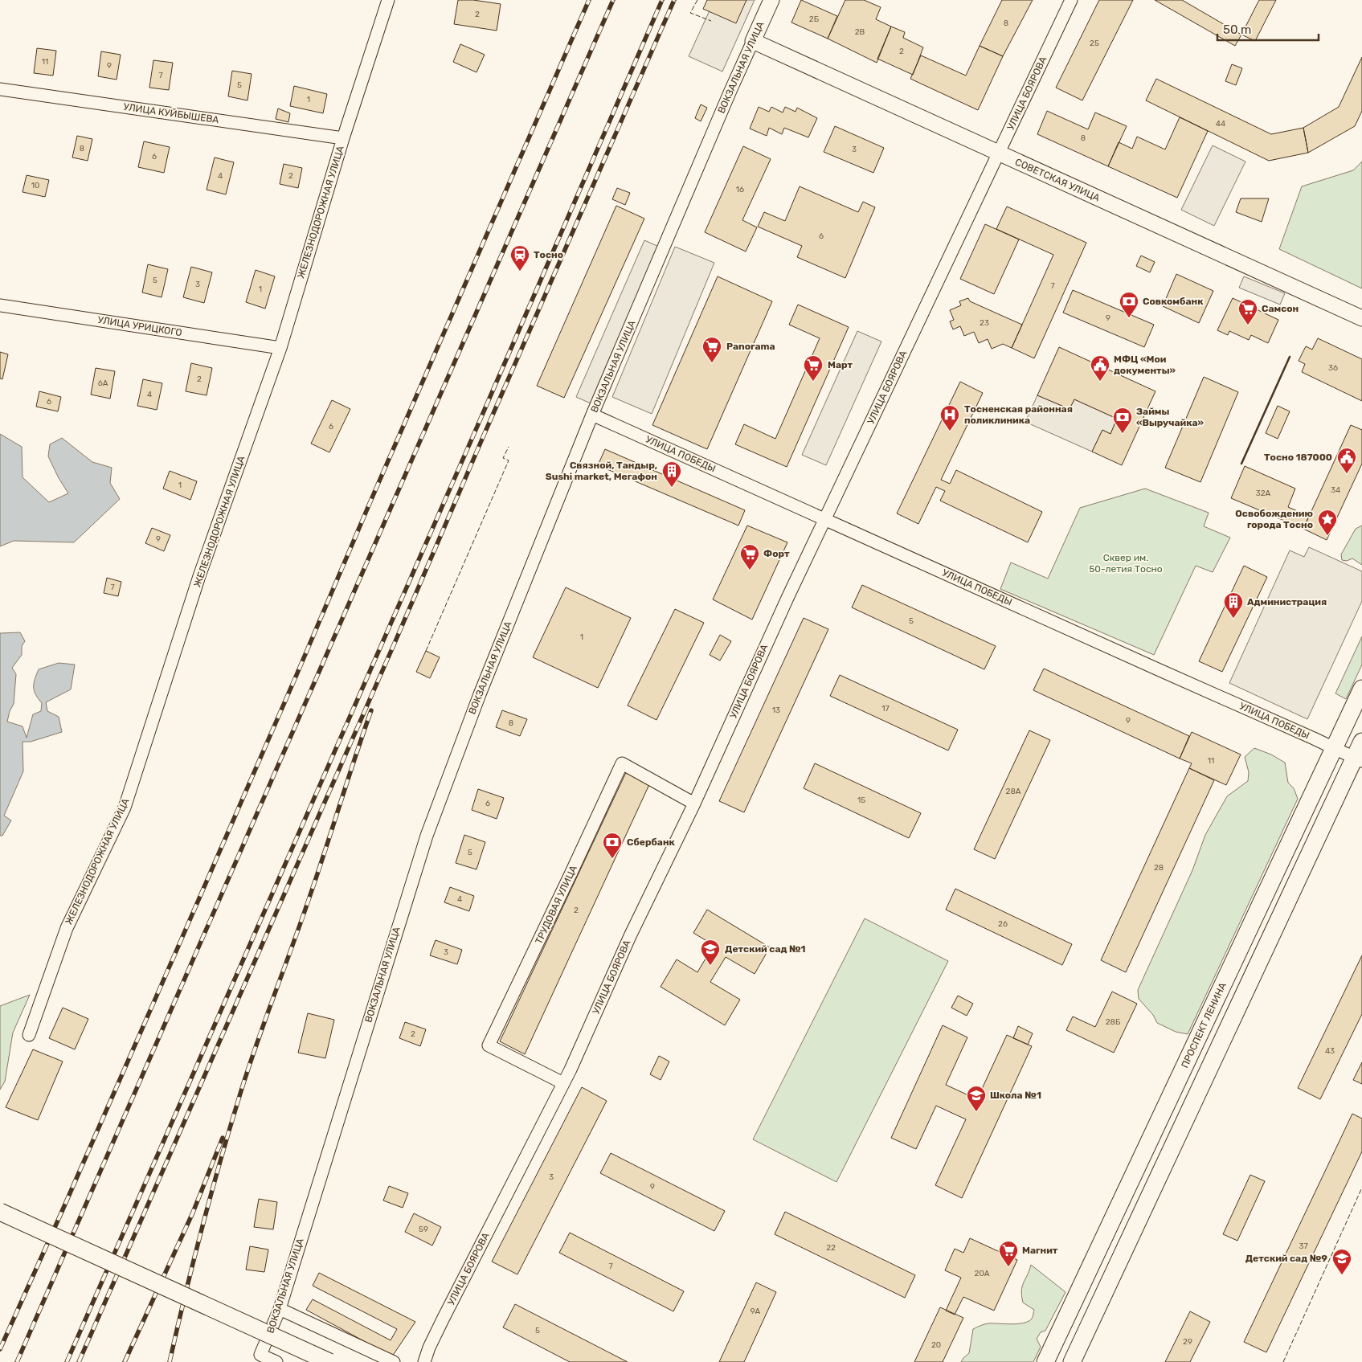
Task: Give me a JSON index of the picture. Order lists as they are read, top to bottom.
{
  "streets": {
    "main road": ["ПРОСПЕКТ ЛЕНИНА"],
    "street": [
      "ВОКЗАЛЬНАЯ УЛИЦА",
      "УЛИЦА БОЯРОВА",
      "УЛИЦА КУЙБЫШЕВА",
      "СОВЕТСКАЯ УЛИЦА",
      "ЖЕЛЕЗНОДОРОЖНАЯ УЛИЦА",
      "УЛИЦА УРИЦКОГО",
      "УЛИЦА ПОБЕДЫ",
      "ТРУДОВАЯ УЛИЦА"
    ]
  },
  "crossings": [
    ["ВОКЗАЛЬНАЯ УЛИЦА", "СОВЕТСКАЯ УЛИЦА"],
    ["ВОКЗАЛЬНАЯ УЛИЦА", "УЛИЦА ПОБЕДЫ"],
    ["УЛИЦА БОЯРОВА", "СОВЕТСКАЯ УЛИЦА"],
    ["УЛИЦА БОЯРОВА", "УЛИЦА ПОБЕДЫ"],
    ["УЛИЦА БОЯРОВА", "ТРУДОВАЯ УЛИЦА"],
    ["УЛИЦА КУЙБЫШЕВА", "ЖЕЛЕЗНОДОРОЖНАЯ УЛИЦА"],
    ["ЖЕЛЕЗНОДОРОЖНАЯ УЛИЦА", "УЛИЦА УРИЦКОГО"],
    ["УЛИЦА ПОБЕДЫ", "ПРОСПЕКТ ЛЕНИНА"]
  ],
  "parks": ["Сквер им. 50-летия Тосно"],
  "places": {
    "station": ["Тосно"],
    "bank": ["Совкомбанк", "Займы «Выручайка»", "Сбербанк"],
    "supermarket": [
      "Самсон",
      "Panorama",
      "Март",
      "Форт",
      "Магнит"
    ],
    "public building": ["МФЦ «Мои документы»", "Тосно 187000"],
    "hospital": ["Тосненская районная поликлиника"],
    "building": ["Связной, Тандыр, Sushi market, Мегафон", "Администрация"],
    "place": ["Освобождению города Тосно"],
    "school or university": ["Детский сад №1", "Школа №1", "Детский сад №9"]
  },
  "house_numbers": [
    "2",
    "2Б",
    "8",
    "2В",
    "25",
    "2",
    "11",
    "9",
    "7",
    "5",
    "1",
    "44",
    "8",
    "8",
    "3",
    "6",
    "4",
    "2",
    "10",
    "16",
    "6",
    "5",
    "3",
    "7",
    "1",
    "9",
    "23",
    "36",
    "2",
    "6А",
    "4",
    "6",
    "6",
    "1",
    "34",
    "32А",
    "9",
    "7",
    "5",
    "1",
    "17",
    "13",
    "9",
    "8",
    "11",
    "28А",
    "15",
    "6",
    "5",
    "28",
    "4",
    "2",
    "26",
    "3",
    "28Б",
    "2",
    "43",
    "3",
    "9",
    "59",
    "37",
    "22",
    "7",
    "20А",
    "9А",
    "5",
    "29",
    "20"
  ],
  "scale_bar": "50 m"
}
